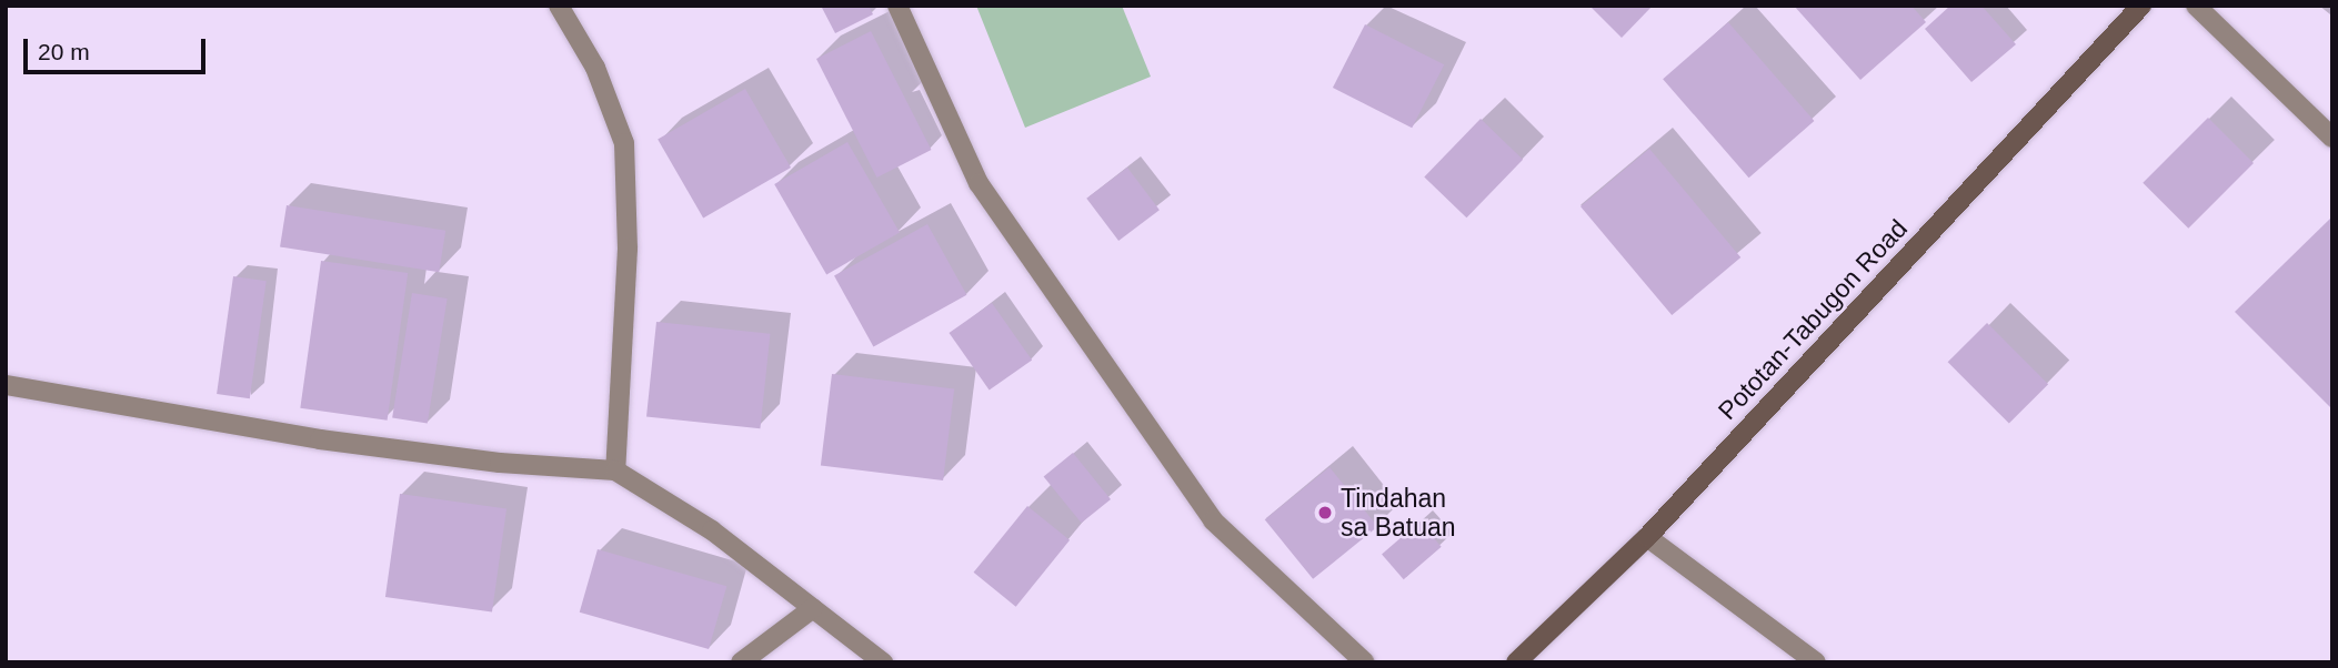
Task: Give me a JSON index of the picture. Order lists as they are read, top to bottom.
{
  "streets": {
    "main road": ["Pototan-Tabugon Road"]
  },
  "places": ["Tindahan sa Batuan"],
  "scale_bar": "20 m"
}
